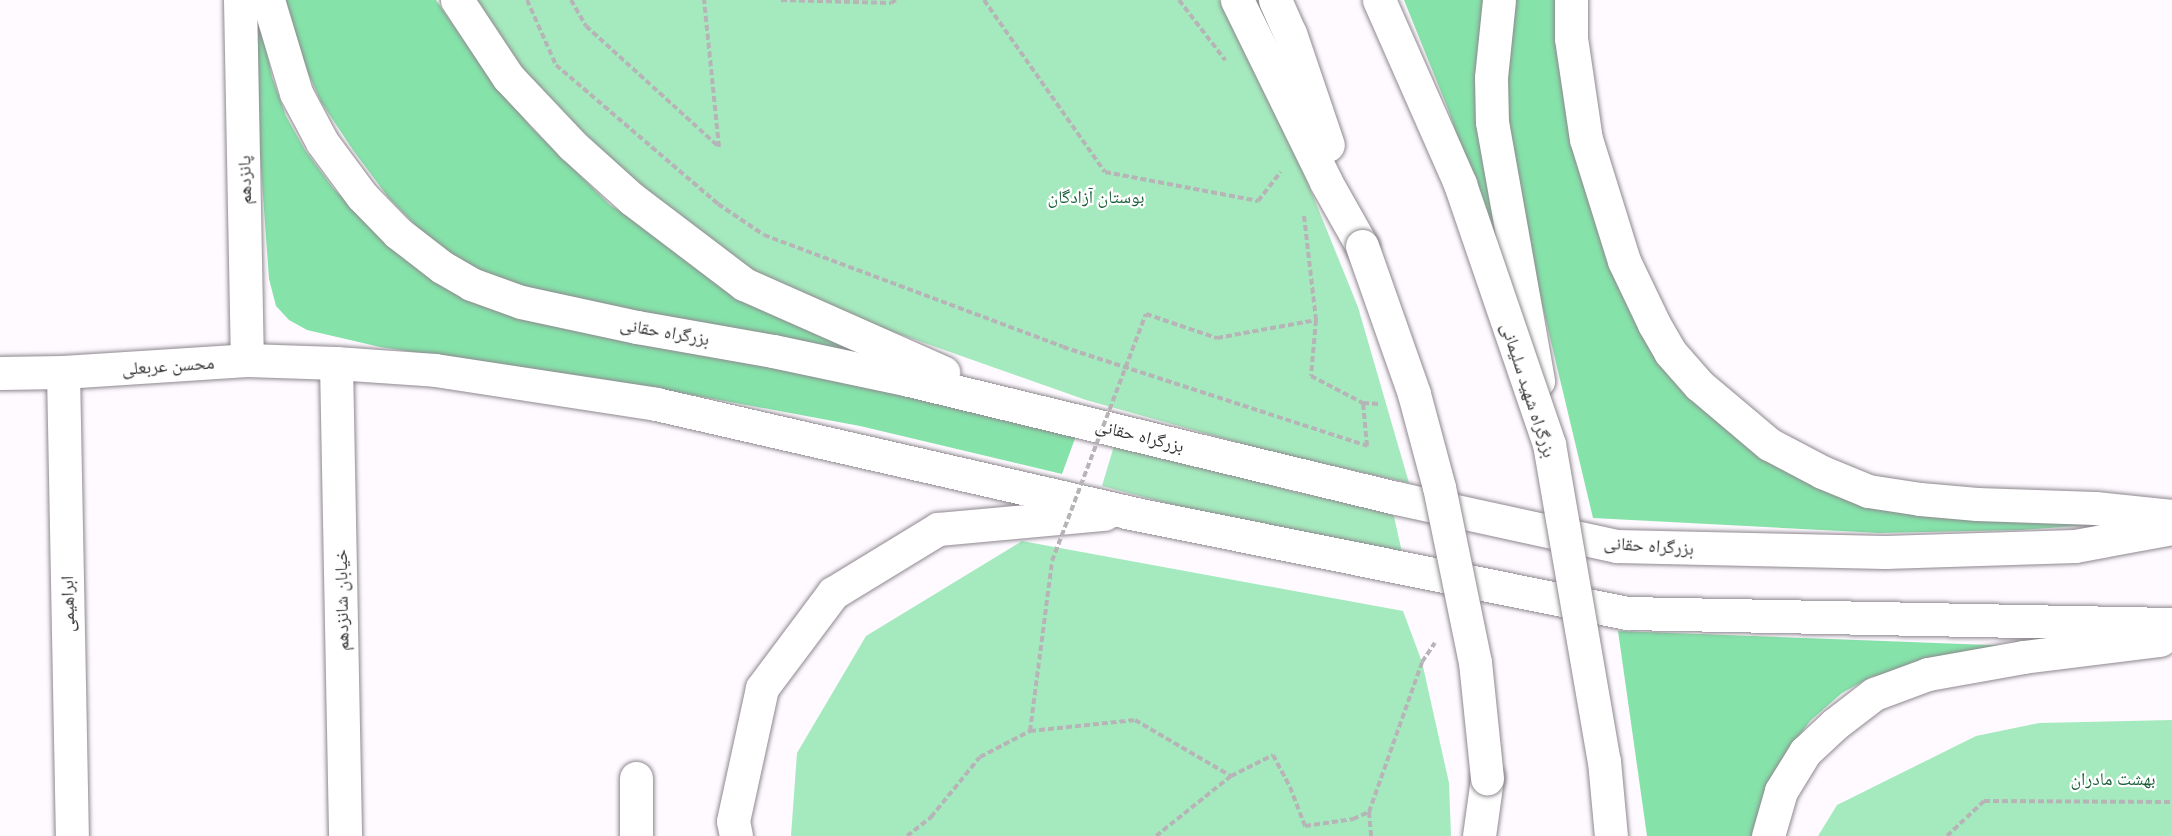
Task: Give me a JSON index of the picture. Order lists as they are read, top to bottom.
{
  "streets": {
    "main road": [
      "پانزدهم",
      "بزرگراه حقانی",
      "محسن عربعلی",
      "بزرگراه شهید سلیمانی",
      "خیابان شانزدهم",
      "ابراهیمی"
    ]
  },
  "crossings": [
    ["پانزدهم", "محسن عربعلی"],
    ["محسن عربعلی", "خیابان شانزدهم"],
    ["محسن عربعلی", "ابراهیمی"]
  ],
  "parks": ["بوستان آزادگان", "بهشت مادران"]
}
